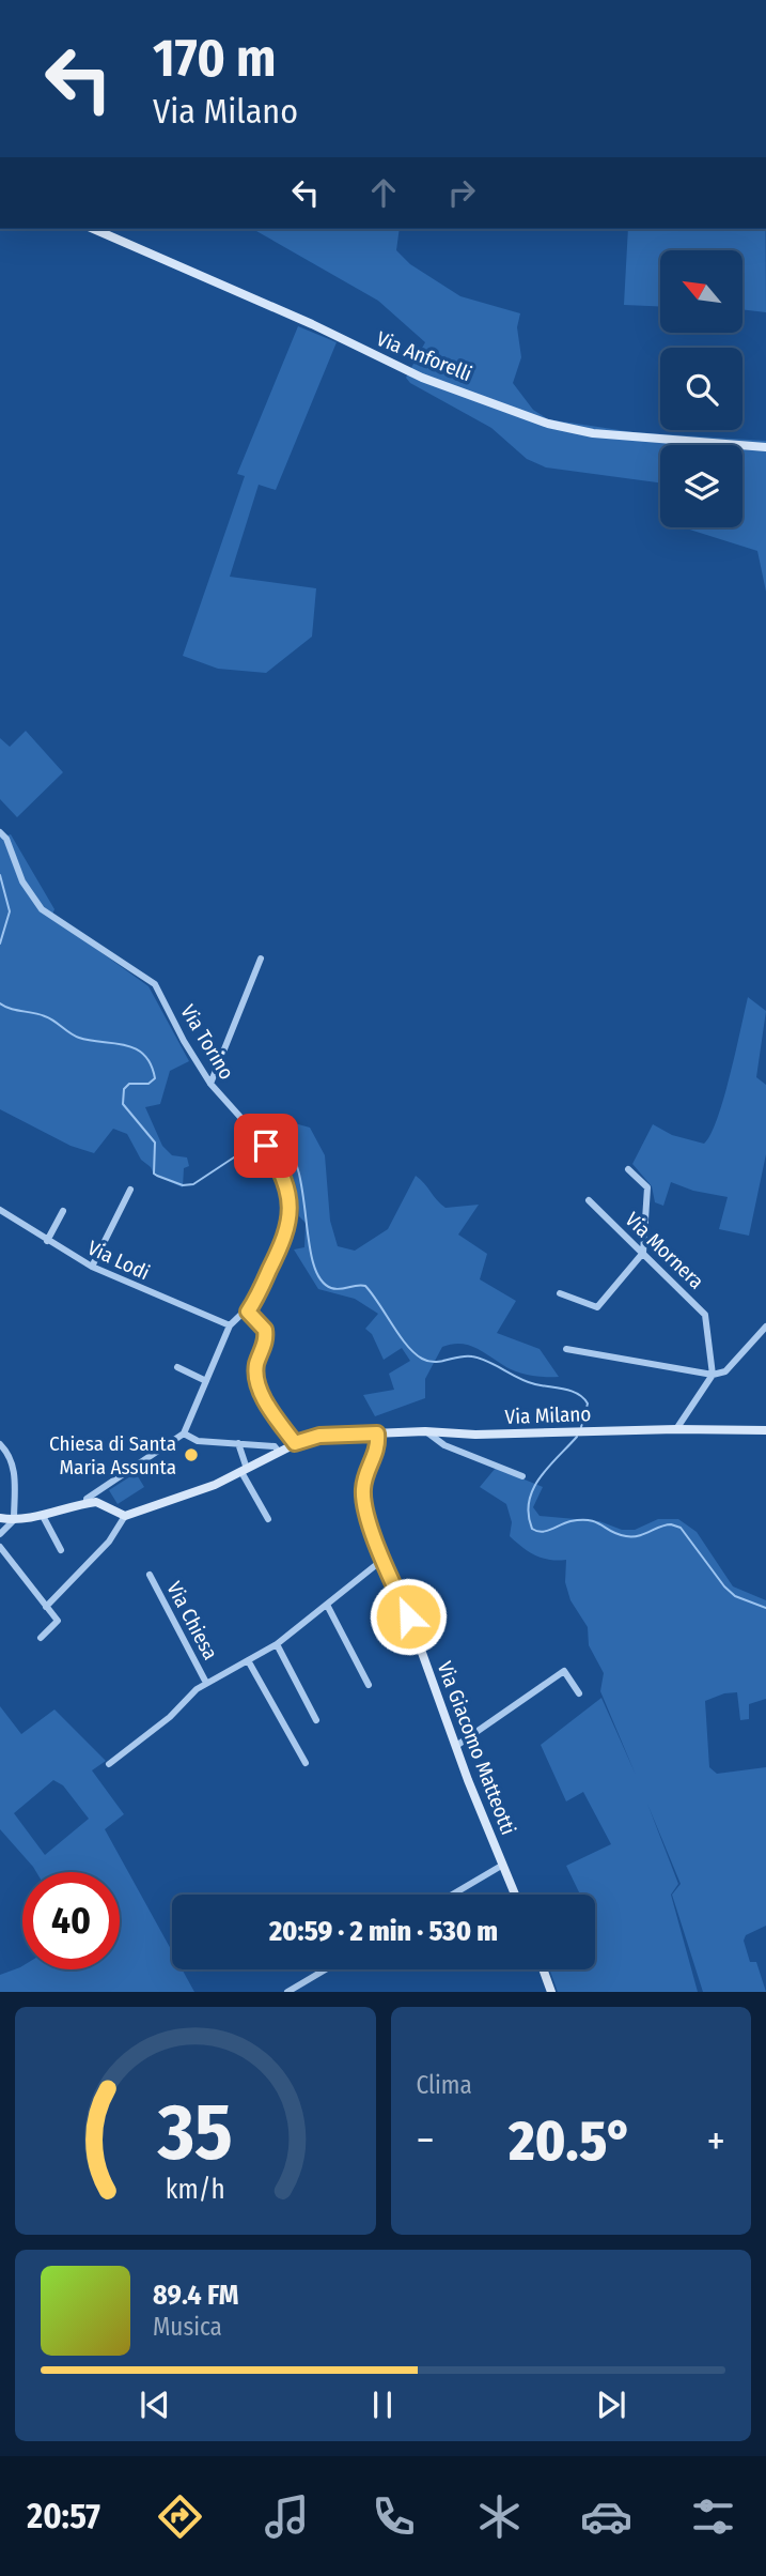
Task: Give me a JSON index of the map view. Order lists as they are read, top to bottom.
{
  "streets": {
    "street": [
      "Via Anforelli",
      "Via Torino",
      "Via Mornera",
      "Via Lodi",
      "Via Milano",
      "Via Chiesa",
      "Via Giacomo Matteotti"
    ]
  },
  "crossings": [
    ["Via Milano", "Via Giacomo Matteotti"]
  ],
  "places": ["Chiesa di Santa Maria Assunta"],
  "north": "top left",
  "page": {
    "turn": ["170 m", "Via Milano"],
    "limit": "40",
    "trip": "20:59 · 2 min · 530 m",
    "tile": "Clima",
    "heat": ["−", "20.5°", "+"],
    "song": ["89.4 FM", "Musica"],
    "tabs": "20:57",
    "gauge": ["35", "km/h"]
  }
}
